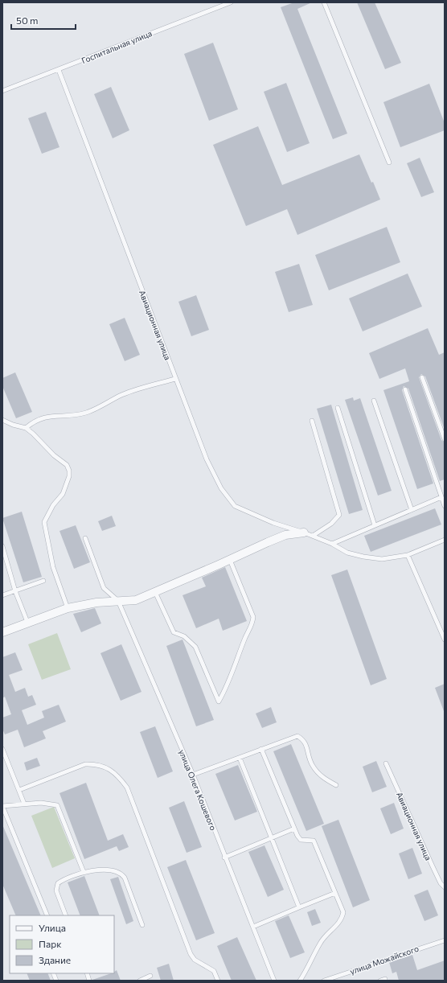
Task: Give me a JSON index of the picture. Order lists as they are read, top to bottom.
{
  "streets": {
    "lane": [
      "Госпитальная улица",
      "Авиационная улица",
      "улица Олега Кошевого",
      "улица Можайского"
    ]
  },
  "crossings": [
    ["Госпитальная улица", "Авиационная улица"]
  ],
  "legend": ["Улица", "Парк", "Здание"],
  "scale_bar": "50 m"
}
